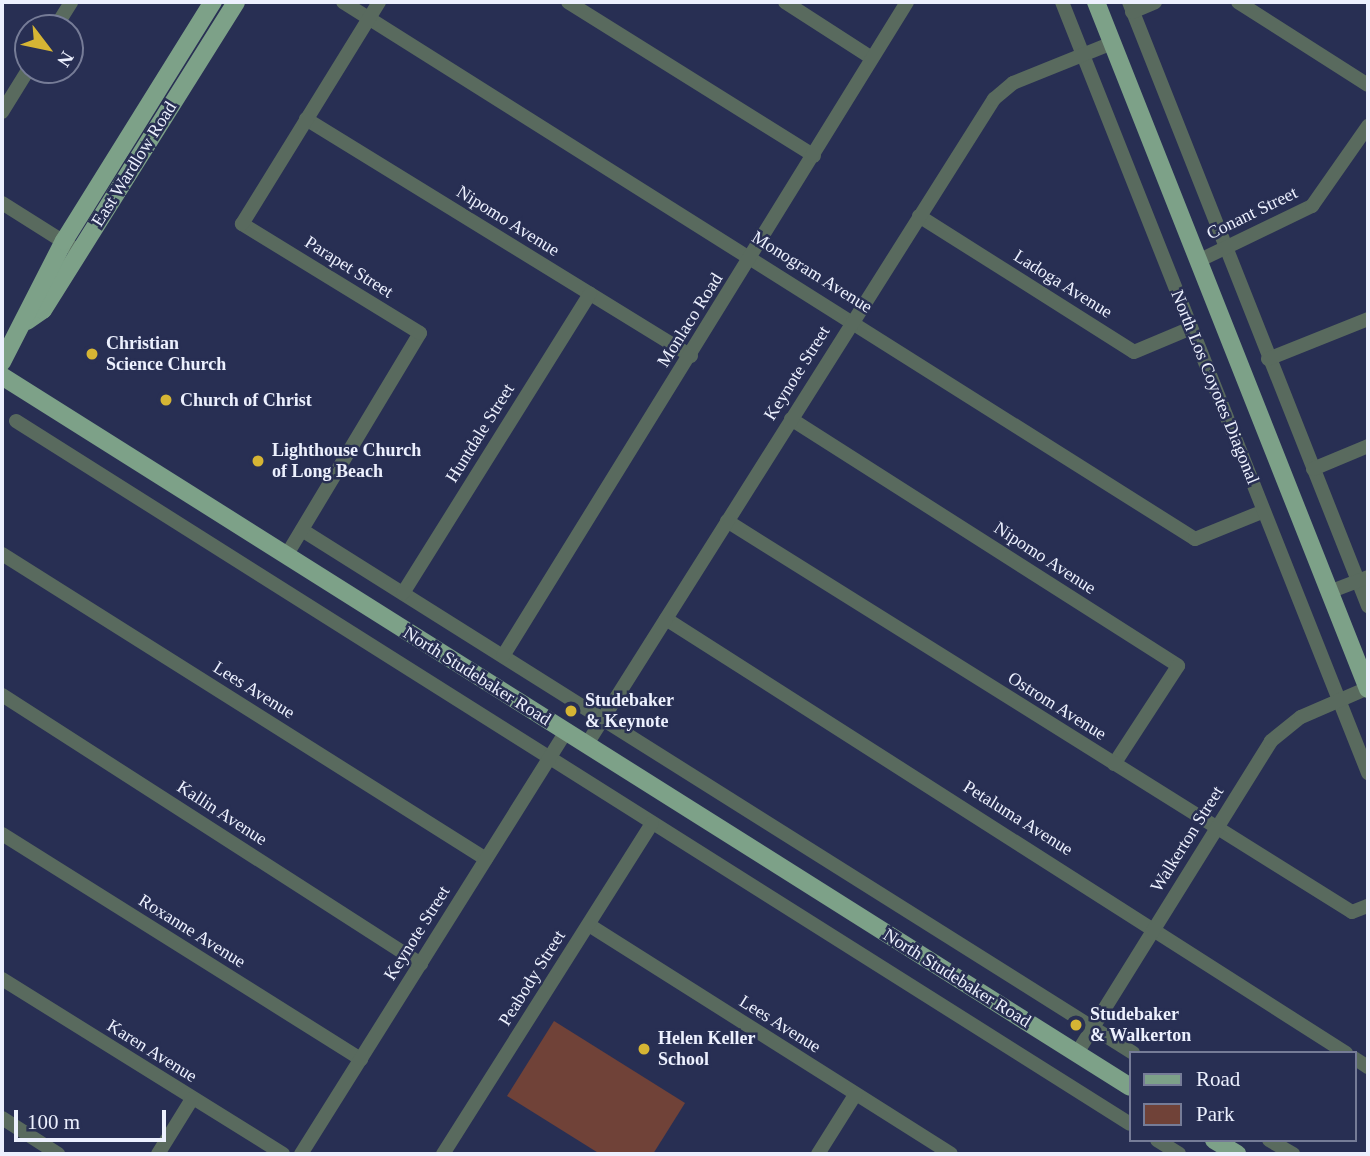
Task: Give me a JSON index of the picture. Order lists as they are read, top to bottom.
{
  "streets": {
    "main road": ["East Wardlow Road", "North Los Coyotes Diagonal", "North Studebaker Road"],
    "street": [
      "Conant Street",
      "Nipomo Avenue",
      "Parapet Street",
      "Monogram Avenue",
      "Ladoga Avenue",
      "Monlaco Road",
      "Keynote Street",
      "Huntdale Street",
      "Lees Avenue",
      "Ostrom Avenue",
      "Kallin Avenue",
      "Petaluma Avenue",
      "Walkerton Street",
      "Roxanne Avenue",
      "Peabody Street",
      "Karen Avenue"
    ]
  },
  "crossings": [
    ["Conant Street", "North Los Coyotes Diagonal"],
    ["Nipomo Avenue", "Parapet Street"],
    ["Nipomo Avenue", "Monlaco Road"],
    ["Nipomo Avenue", "Keynote Street"],
    ["Nipomo Avenue", "Huntdale Street"],
    ["Nipomo Avenue", "Ostrom Avenue"],
    ["Parapet Street", "Monogram Avenue"],
    ["Parapet Street", "North Studebaker Road"],
    ["Monogram Avenue", "Monlaco Road"],
    ["Monogram Avenue", "Keynote Street"],
    ["Monogram Avenue", "North Los Coyotes Diagonal"],
    ["Ladoga Avenue", "Keynote Street"],
    ["Ladoga Avenue", "North Los Coyotes Diagonal"],
    ["Monlaco Road", "North Studebaker Road"],
    ["Keynote Street", "North Los Coyotes Diagonal"],
    ["Keynote Street", "North Studebaker Road"],
    ["Keynote Street", "Lees Avenue"],
    ["Keynote Street", "Ostrom Avenue"],
    ["Keynote Street", "Kallin Avenue"],
    ["Keynote Street", "Petaluma Avenue"],
    ["Keynote Street", "Roxanne Avenue"],
    ["North Los Coyotes Diagonal", "Walkerton Street"],
    ["Huntdale Street", "North Studebaker Road"],
    ["North Studebaker Road", "Walkerton Street"],
    ["North Studebaker Road", "Peabody Street"],
    ["Lees Avenue", "Peabody Street"],
    ["Ostrom Avenue", "Walkerton Street"],
    ["Petaluma Avenue", "Walkerton Street"]
  ],
  "places": [
    "Christian Science Church",
    "Church of Christ",
    "Lighthouse Church of Long Beach",
    "Studebaker & Keynote",
    "Studebaker & Walkerton",
    "Helen Keller School"
  ],
  "legend": ["Road", "Park"],
  "scale_bar": "100 m",
  "north": "bottom right"
}
